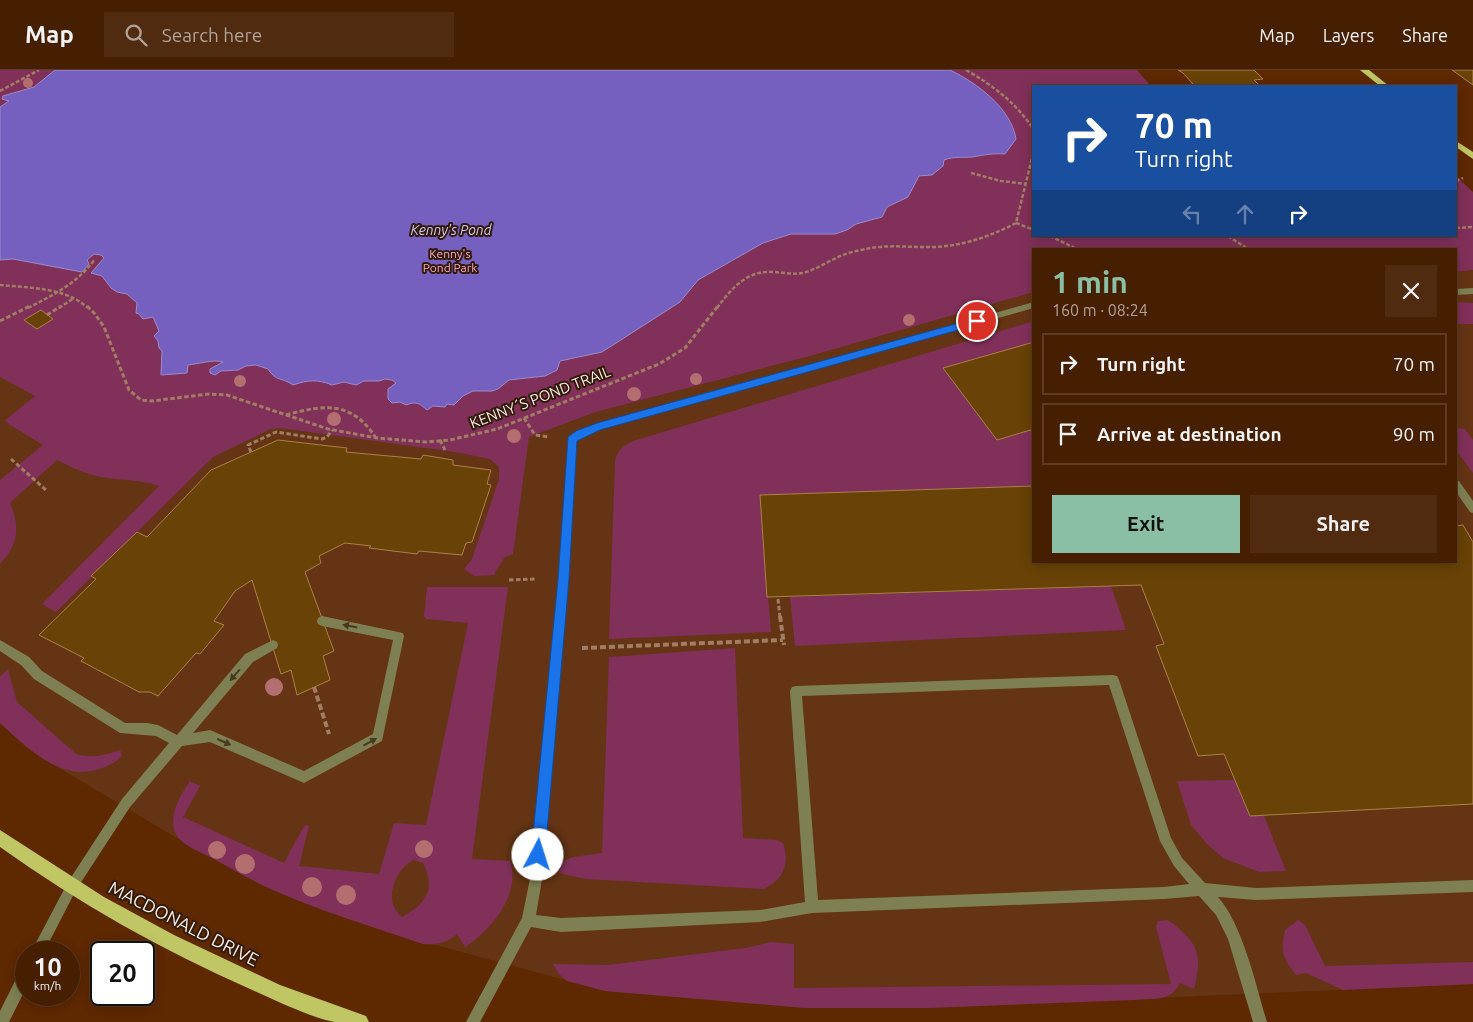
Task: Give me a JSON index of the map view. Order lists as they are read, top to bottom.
{
  "streets": {
    "main road": ["MACDONALD DRIVE"],
    "path": ["KENNY´S POND TRAIL"]
  },
  "water": ["Kenny's Pond"],
  "parks": ["Kenny's Pond Park"],
  "page": {
    "header": "Map",
    "search": "Search here",
    "nav": ["Map", "Layers", "Share"],
    "turn": ["70 m", "Turn right"],
    "heading": ["1 min", "160 m · 08:24"],
    "list": [
      {
        "name": "Turn right",
        "value": "70 m"
      },
      {
        "name": "Arrive at destination",
        "value": "90 m"
      }
    ],
    "buttons": ["Exit", "Share"],
    "speed": "10 km/h",
    "limit": "20"
  }
}
